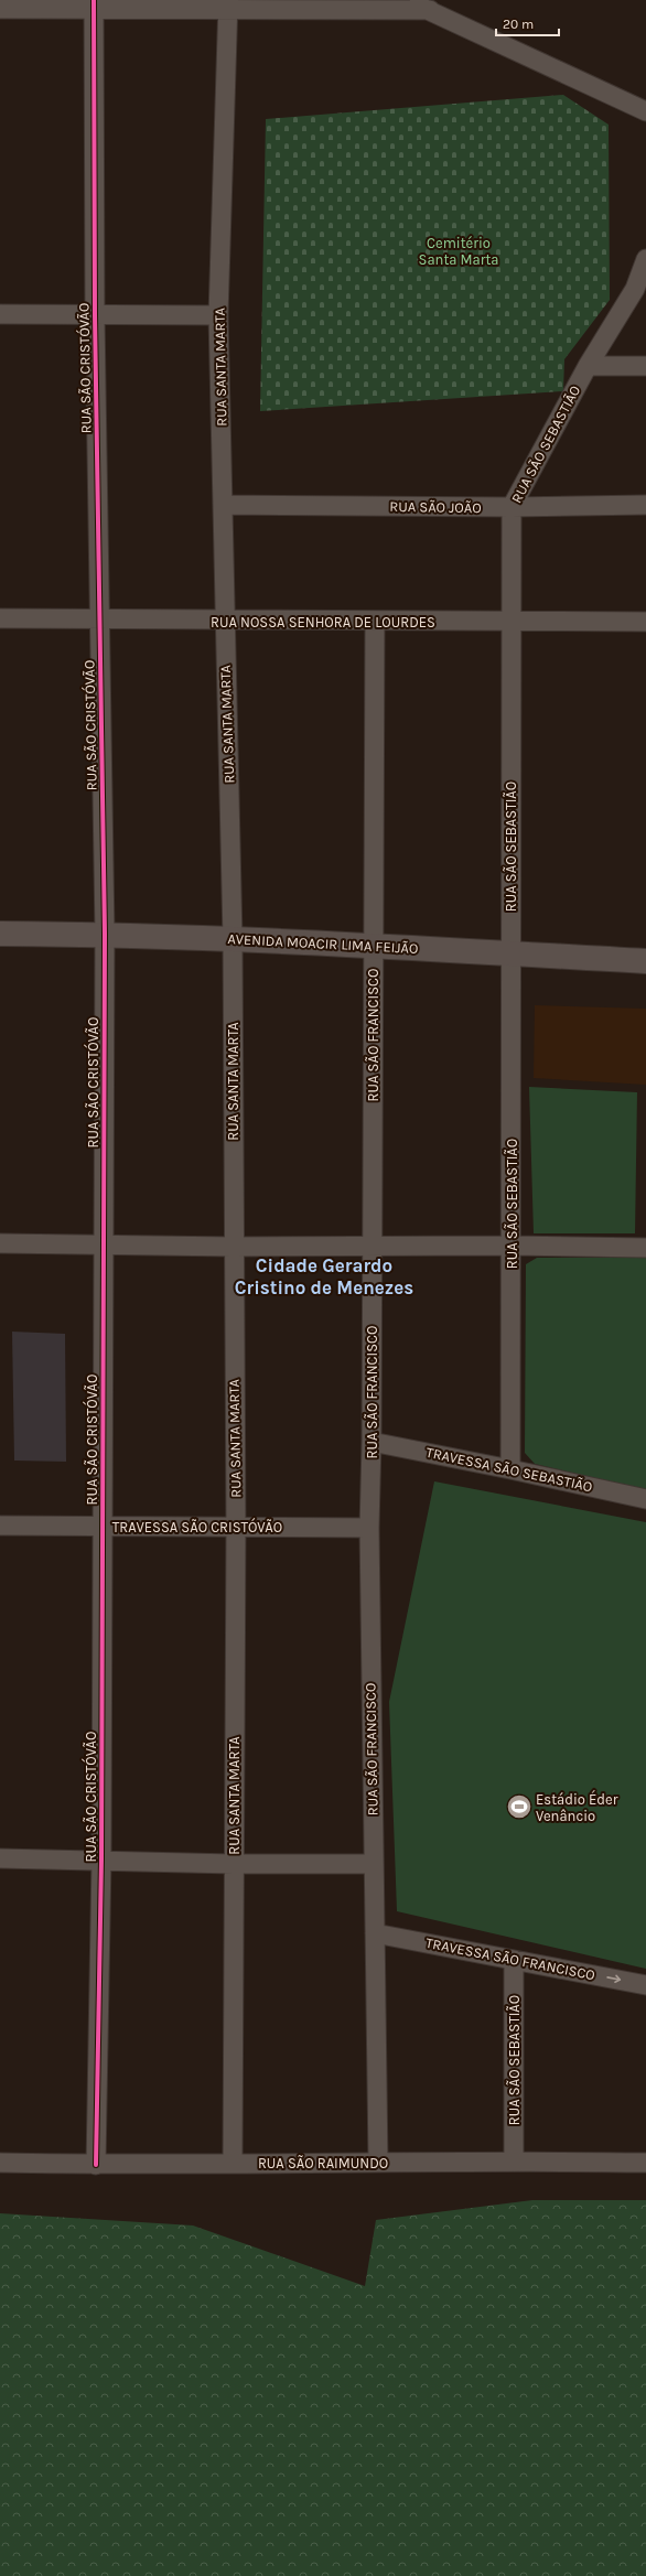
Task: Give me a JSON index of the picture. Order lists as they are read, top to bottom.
{
  "streets": {
    "main road": ["AVENIDA MOACIR LIMA FEIJÃO"],
    "street": [
      "RUA SANTA MARTA",
      "RUA SÃO CRISTÓVÃO",
      "RUA SÃO SEBASTIÃO",
      "RUA SÃO JOÃO",
      "RUA NOSSA SENHORA DE LOURDES",
      "RUA SÃO FRANCISCO",
      "TRAVESSA SÃO SEBASTIÃO",
      "TRAVESSA SÃO CRISTÓVÃO",
      "TRAVESSA SÃO FRANCISCO",
      "RUA SÃO RAIMUNDO"
    ]
  },
  "crossings": [
    ["RUA SANTA MARTA", "RUA SÃO JOÃO"],
    ["RUA SANTA MARTA", "RUA NOSSA SENHORA DE LOURDES"],
    ["RUA SANTA MARTA", "AVENIDA MOACIR LIMA FEIJÃO"],
    ["RUA SANTA MARTA", "TRAVESSA SÃO CRISTÓVÃO"],
    ["RUA SANTA MARTA", "RUA SÃO RAIMUNDO"],
    ["RUA SÃO CRISTÓVÃO", "RUA NOSSA SENHORA DE LOURDES"],
    ["RUA SÃO CRISTÓVÃO", "AVENIDA MOACIR LIMA FEIJÃO"],
    ["RUA SÃO CRISTÓVÃO", "TRAVESSA SÃO CRISTÓVÃO"],
    ["RUA SÃO CRISTÓVÃO", "RUA SÃO RAIMUNDO"],
    ["RUA SÃO SEBASTIÃO", "RUA SÃO JOÃO"],
    ["RUA SÃO SEBASTIÃO", "RUA NOSSA SENHORA DE LOURDES"],
    ["RUA SÃO SEBASTIÃO", "AVENIDA MOACIR LIMA FEIJÃO"],
    ["RUA SÃO SEBASTIÃO", "TRAVESSA SÃO SEBASTIÃO"],
    ["RUA SÃO SEBASTIÃO", "TRAVESSA SÃO FRANCISCO"],
    ["RUA SÃO SEBASTIÃO", "RUA SÃO RAIMUNDO"],
    ["RUA NOSSA SENHORA DE LOURDES", "RUA SÃO FRANCISCO"],
    ["AVENIDA MOACIR LIMA FEIJÃO", "RUA SÃO FRANCISCO"],
    ["RUA SÃO FRANCISCO", "TRAVESSA SÃO SEBASTIÃO"],
    ["RUA SÃO FRANCISCO", "TRAVESSA SÃO CRISTÓVÃO"],
    ["RUA SÃO FRANCISCO", "TRAVESSA SÃO FRANCISCO"],
    ["RUA SÃO FRANCISCO", "RUA SÃO RAIMUNDO"]
  ],
  "one_way": ["TRAVESSA SÃO FRANCISCO"],
  "districts": ["Cidade Gerardo Cristino de Menezes"],
  "parks": ["Cemitério Santa Marta"],
  "places": {
    "sports": ["Estádio Éder Venâncio"]
  },
  "scale_bar": "20 m"
}
